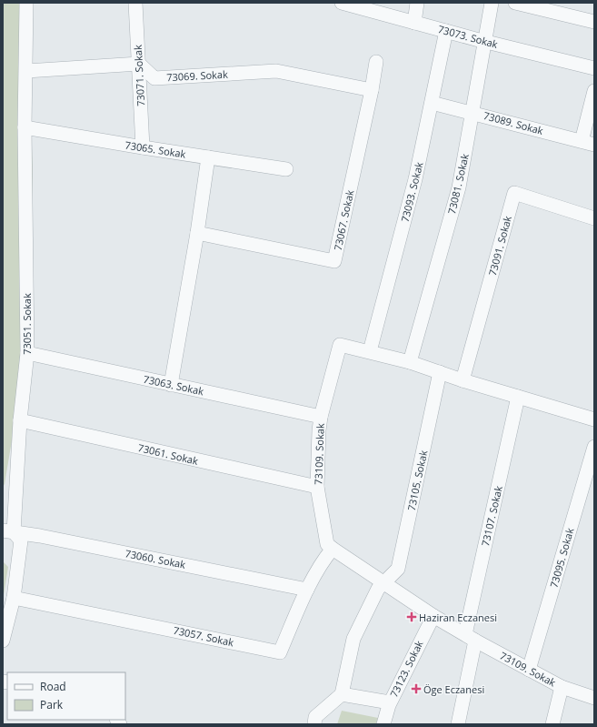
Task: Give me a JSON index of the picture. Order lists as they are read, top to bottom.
{
  "streets": {
    "street": [
      "73073. Sokak",
      "73071. Sokak",
      "73069. Sokak",
      "73089. Sokak",
      "73065. Sokak",
      "73081. Sokak",
      "73093. Sokak",
      "73067. Sokak",
      "73091. Sokak",
      "73051. Sokak",
      "73063. Sokak",
      "73061. Sokak",
      "73109. Sokak",
      "73105. Sokak",
      "73107. Sokak",
      "73095. Sokak",
      "73060. Sokak",
      "73057. Sokak",
      "73123. Sokak"
    ]
  },
  "crossings": [
    ["73073. Sokak", "73081. Sokak"],
    ["73073. Sokak", "73093. Sokak"],
    ["73071. Sokak", "73069. Sokak"],
    ["73071. Sokak", "73065. Sokak"],
    ["73069. Sokak", "73067. Sokak"],
    ["73089. Sokak", "73081. Sokak"],
    ["73089. Sokak", "73093. Sokak"],
    ["73065. Sokak", "73051. Sokak"],
    ["73081. Sokak", "73109. Sokak"],
    ["73093. Sokak", "73109. Sokak"],
    ["73091. Sokak", "73109. Sokak"],
    ["73051. Sokak", "73063. Sokak"],
    ["73051. Sokak", "73061. Sokak"],
    ["73051. Sokak", "73060. Sokak"],
    ["73051. Sokak", "73057. Sokak"],
    ["73063. Sokak", "73109. Sokak"],
    ["73061. Sokak", "73109. Sokak"],
    ["73109. Sokak", "73105. Sokak"],
    ["73109. Sokak", "73107. Sokak"],
    ["73109. Sokak", "73095. Sokak"],
    ["73109. Sokak", "73057. Sokak"],
    ["73109. Sokak", "73123. Sokak"],
    ["73060. Sokak", "73057. Sokak"]
  ],
  "places": {
    "health": ["Haziran Eczanesi", "Öge Eczanesi"]
  },
  "legend": ["Road", "Park"]
}
